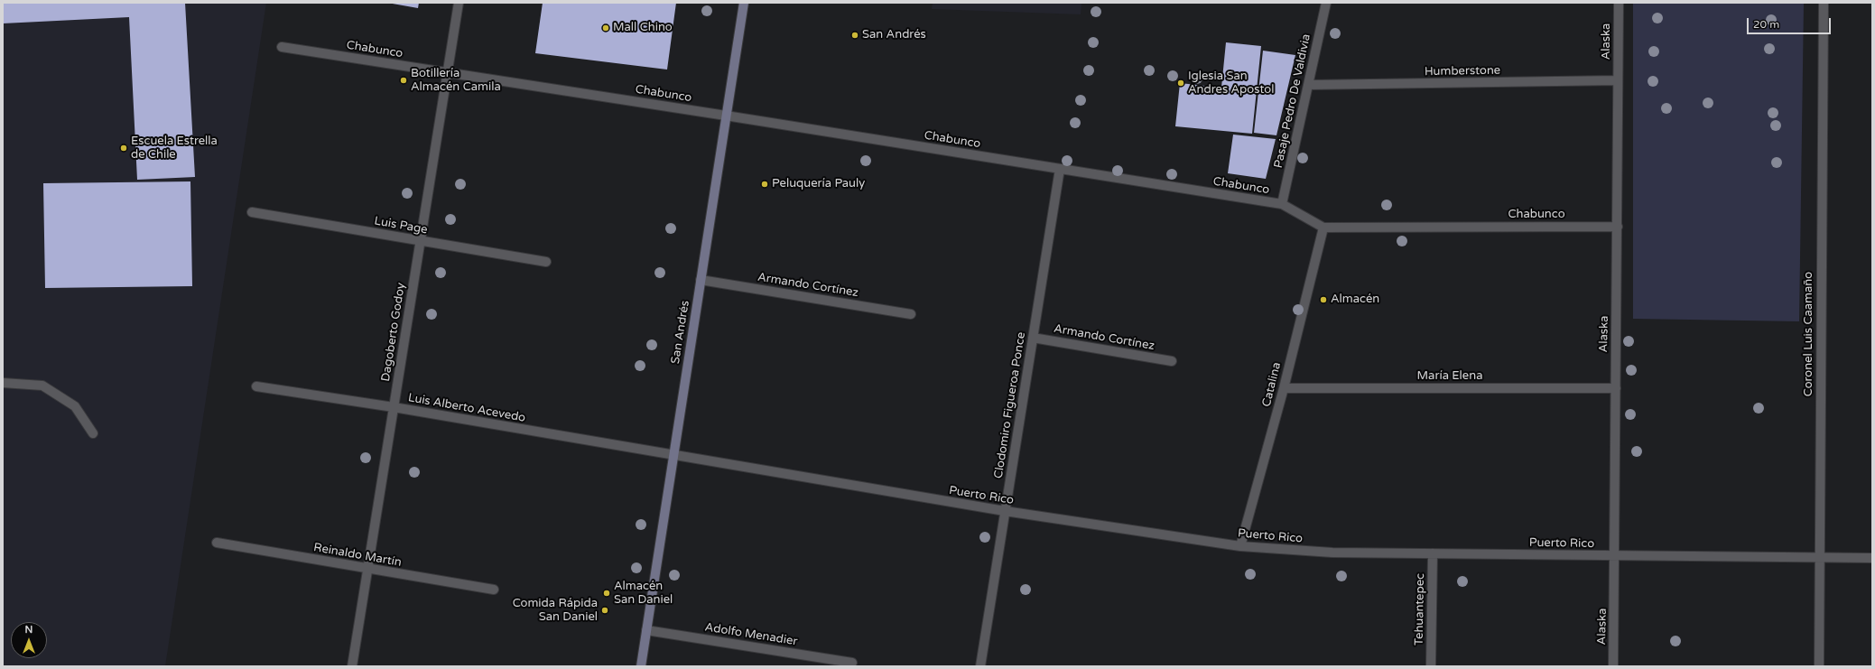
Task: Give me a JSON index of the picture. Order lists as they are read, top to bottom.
{
  "streets": {
    "street": [
      "Alaska",
      "Chabunco",
      "Humberstone",
      "Pasaje Pedro De Valdivia",
      "Luis Page",
      "Armando Cortínez",
      "Dagoberto Godoy",
      "San Andrés",
      "Coronel Luis Caamaño",
      "María Elena",
      "Catalina",
      "Clodomiro Figueroa Ponce",
      "Luis Alberto Acevedo",
      "Puerto Rico",
      "Reinaldo Martín",
      "Tehuantepec",
      "Adolfo Menadier"
    ]
  },
  "crossings": [
    ["Alaska", "Chabunco"],
    ["Alaska", "Humberstone"],
    ["Alaska", "María Elena"],
    ["Alaska", "Puerto Rico"],
    ["Chabunco", "Pasaje Pedro De Valdivia"],
    ["Chabunco", "Dagoberto Godoy"],
    ["Chabunco", "San Andrés"],
    ["Chabunco", "Catalina"],
    ["Chabunco", "Clodomiro Figueroa Ponce"],
    ["Humberstone", "Pasaje Pedro De Valdivia"],
    ["Luis Page", "Dagoberto Godoy"],
    ["Armando Cortínez", "San Andrés"],
    ["Armando Cortínez", "Clodomiro Figueroa Ponce"],
    ["Dagoberto Godoy", "Luis Alberto Acevedo"],
    ["Dagoberto Godoy", "Reinaldo Martín"],
    ["San Andrés", "Luis Alberto Acevedo"],
    ["San Andrés", "Puerto Rico"],
    ["San Andrés", "Adolfo Menadier"],
    ["Coronel Luis Caamaño", "Puerto Rico"],
    ["María Elena", "Catalina"],
    ["Catalina", "Puerto Rico"],
    ["Clodomiro Figueroa Ponce", "Puerto Rico"],
    ["Luis Alberto Acevedo", "Puerto Rico"],
    ["Puerto Rico", "Tehuantepec"]
  ],
  "places": [
    "Mall Chino",
    "San Andrés",
    "Botillería Almacén Camila",
    "Iglesia San Andres Apostol",
    "Escuela Estrella de Chile",
    "Peluquería Pauly",
    "Almacén",
    "Almacén San Daniel",
    "Comida Rápida San Daniel"
  ],
  "scale_bar": "20 m",
  "north": "top"
}
